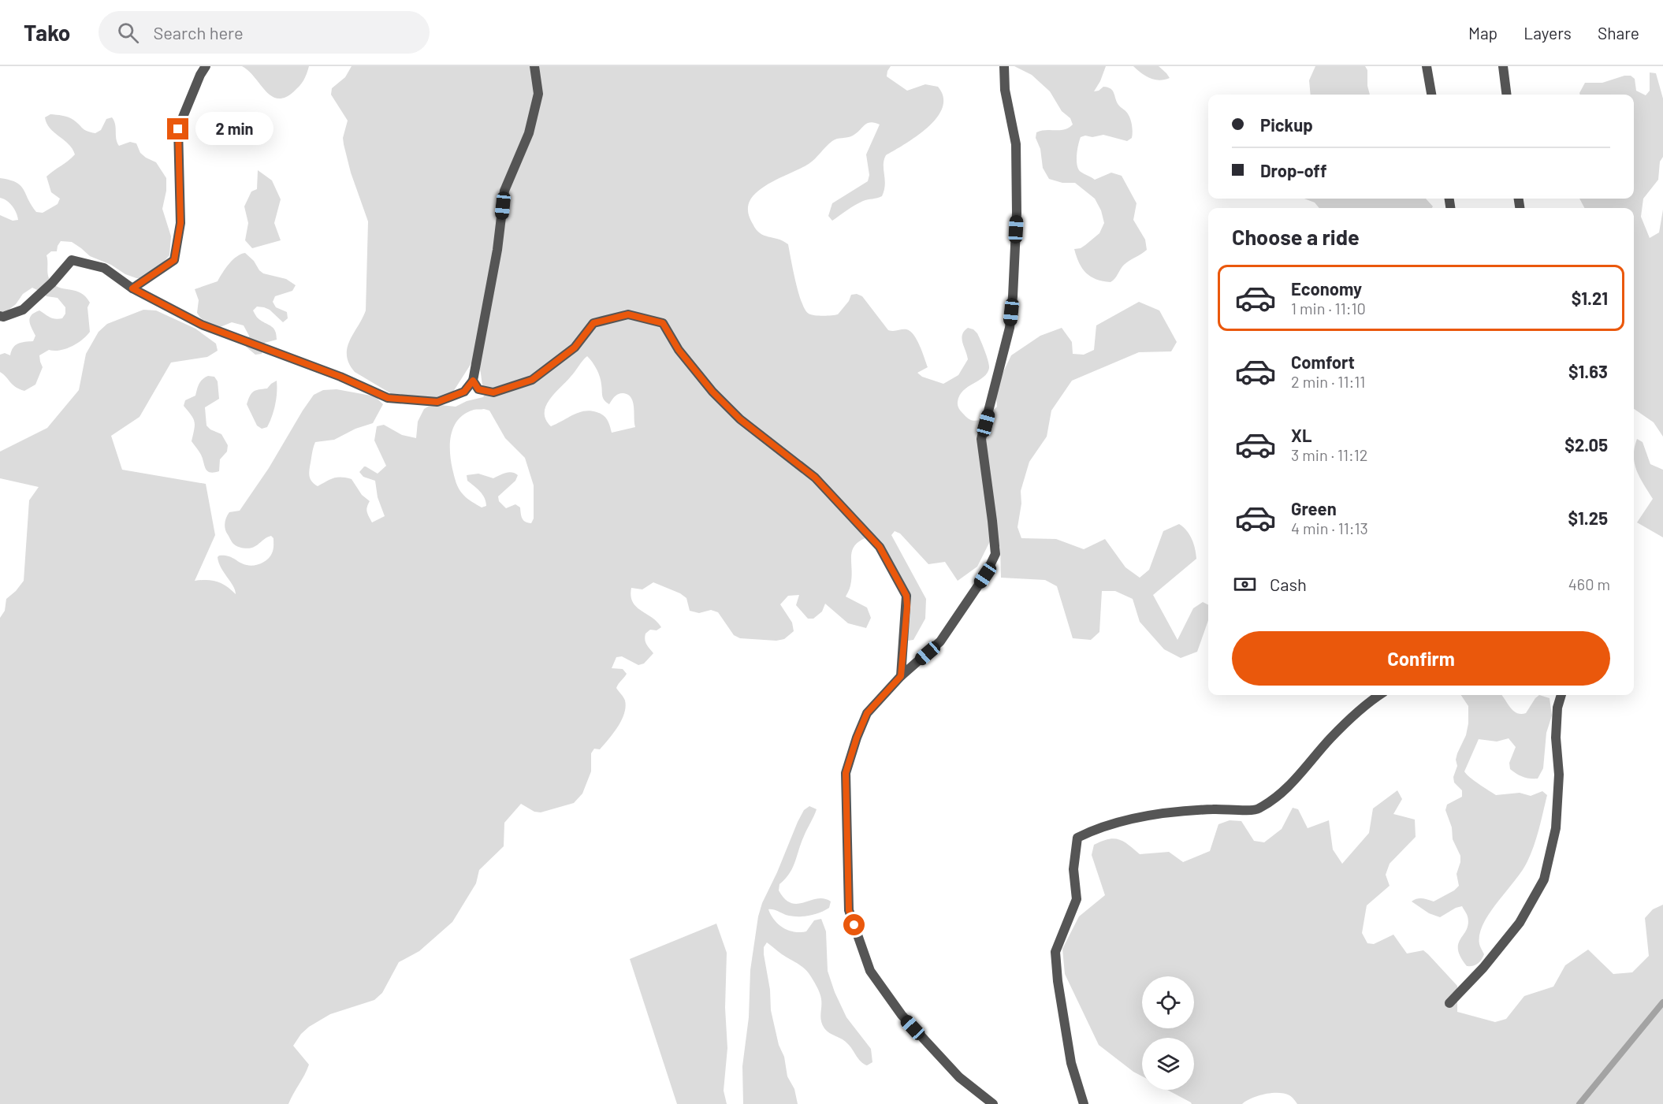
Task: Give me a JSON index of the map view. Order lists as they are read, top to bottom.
{
  "page": {
    "header": "Tako",
    "search": "Search here",
    "nav": ["Map", "Layers", "Share"],
    "banner": ["Pickup", "Drop-off"],
    "bubble": "2 min",
    "heading": "Choose a ride",
    "list": [
      {
        "name": "Economy",
        "note": "1 min · 11:10",
        "value": "$1.21"
      },
      {
        "name": "Comfort",
        "note": "2 min · 11:11",
        "value": "$1.63"
      },
      {
        "name": "XL",
        "note": "3 min · 11:12",
        "value": "$2.05"
      },
      {
        "name": "Green",
        "note": "4 min · 11:13",
        "value": "$1.25"
      }
    ],
    "pay": ["Cash", "460 m"],
    "buttons": "Confirm"
  }
}
